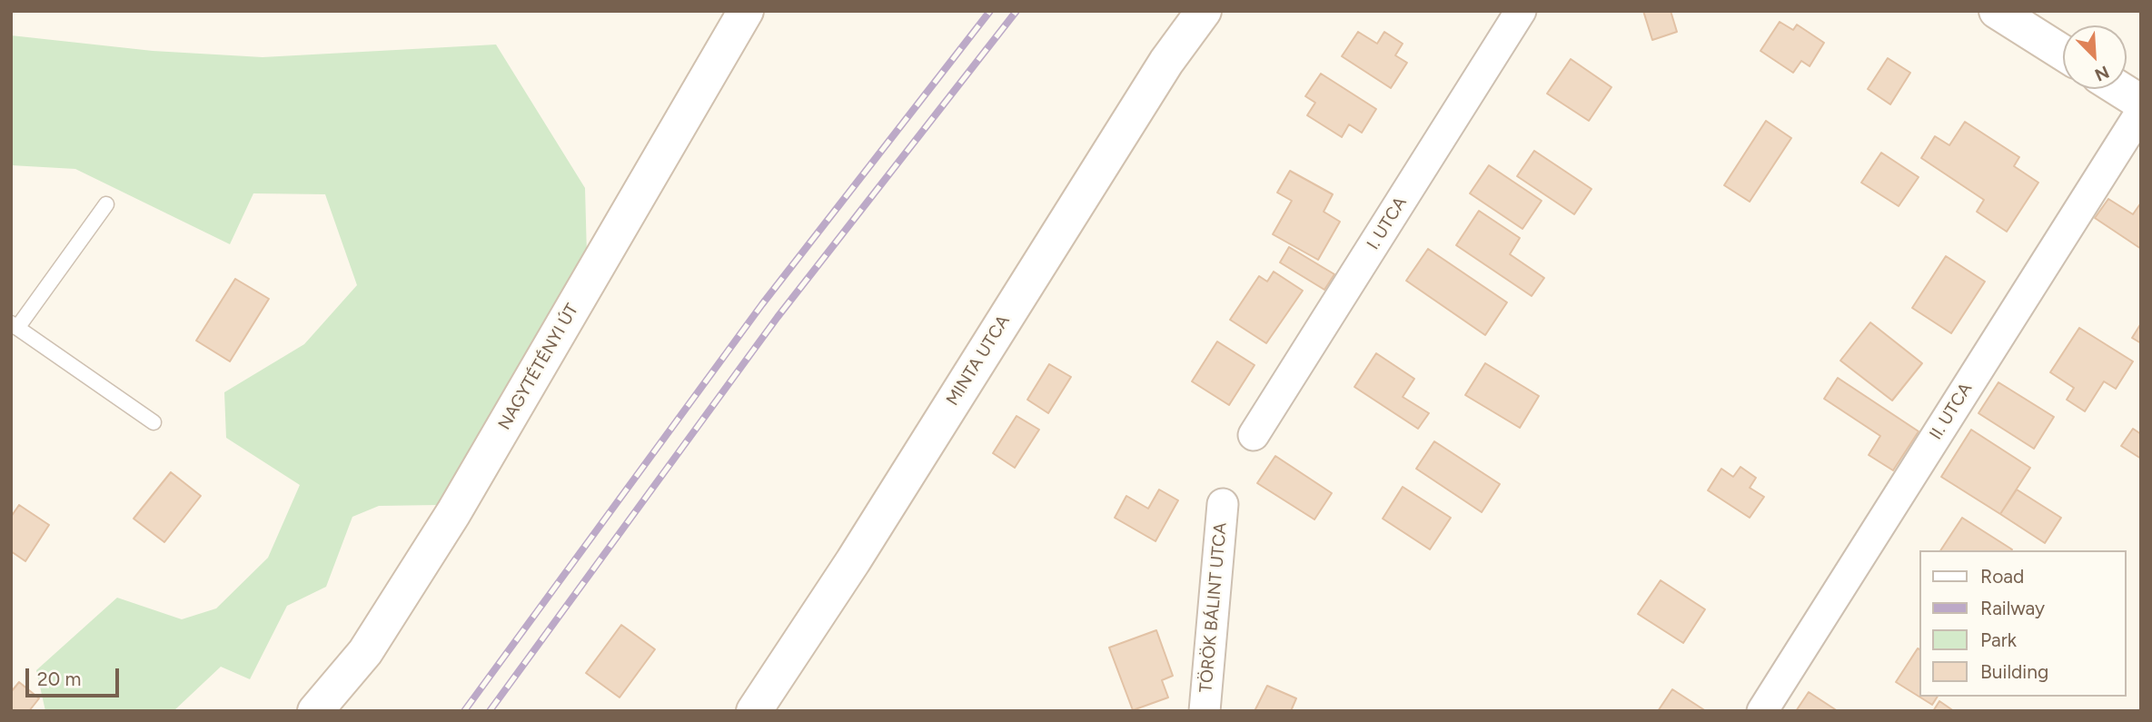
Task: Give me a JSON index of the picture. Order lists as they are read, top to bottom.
{
  "streets": {
    "street": [
      "I. UTCA",
      "MINTA UTCA",
      "NAGYTÉTÉNYI ÚT",
      "II. UTCA",
      "TÖRÖK BÁLINT UTCA"
    ]
  },
  "legend": [
    "Road",
    "Railway",
    "Park",
    "Building"
  ],
  "scale_bar": "20 m",
  "north": "bottom right"
}
